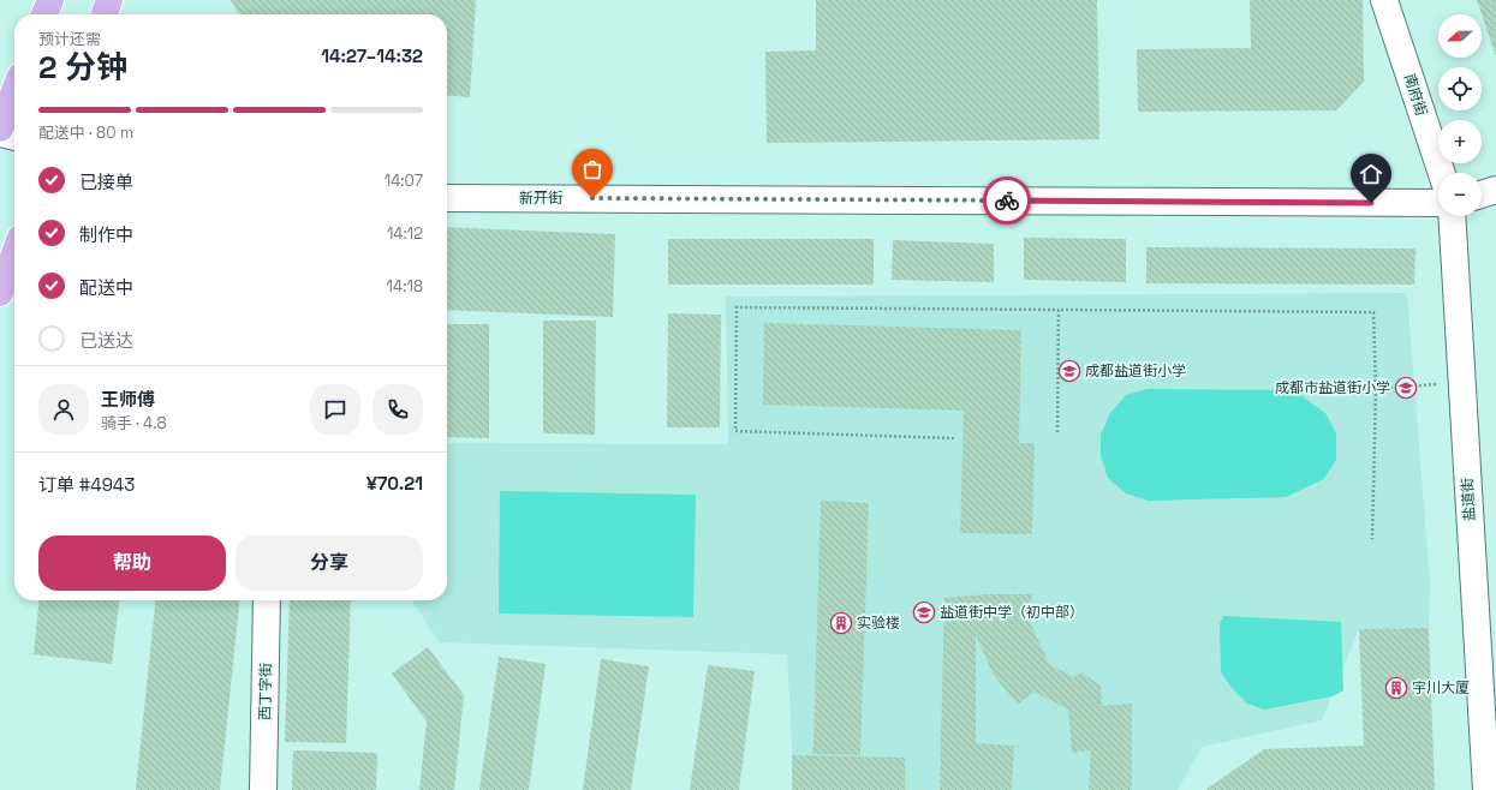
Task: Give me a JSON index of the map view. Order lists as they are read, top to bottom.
{
  "streets": {
    "street": [
      "南府街",
      "新开街",
      "盐道街",
      "西丁字街"
    ]
  },
  "places": {
    "school or university": ["成都盐道街小学", "成都市盐道街小学", "盐道街中学（初中部）"],
    "building": ["实验楼", "宇川大厦"]
  },
  "north": "left",
  "page": {
    "map_buttons": ["+", "−"],
    "heading": ["2 分钟", "预计还需", "14:27–14:32"],
    "panel": [
      "王师傅",
      "骑手 · 4.8",
      "订单 #4943",
      "¥70.21"
    ],
    "bar": "配送中 · 80 m",
    "list": [
      ["已接单", "14:07"],
      ["制作中", "14:12"],
      ["配送中", "14:18"],
      "已送达"
    ],
    "buttons": ["帮助", "分享"]
  }
}
